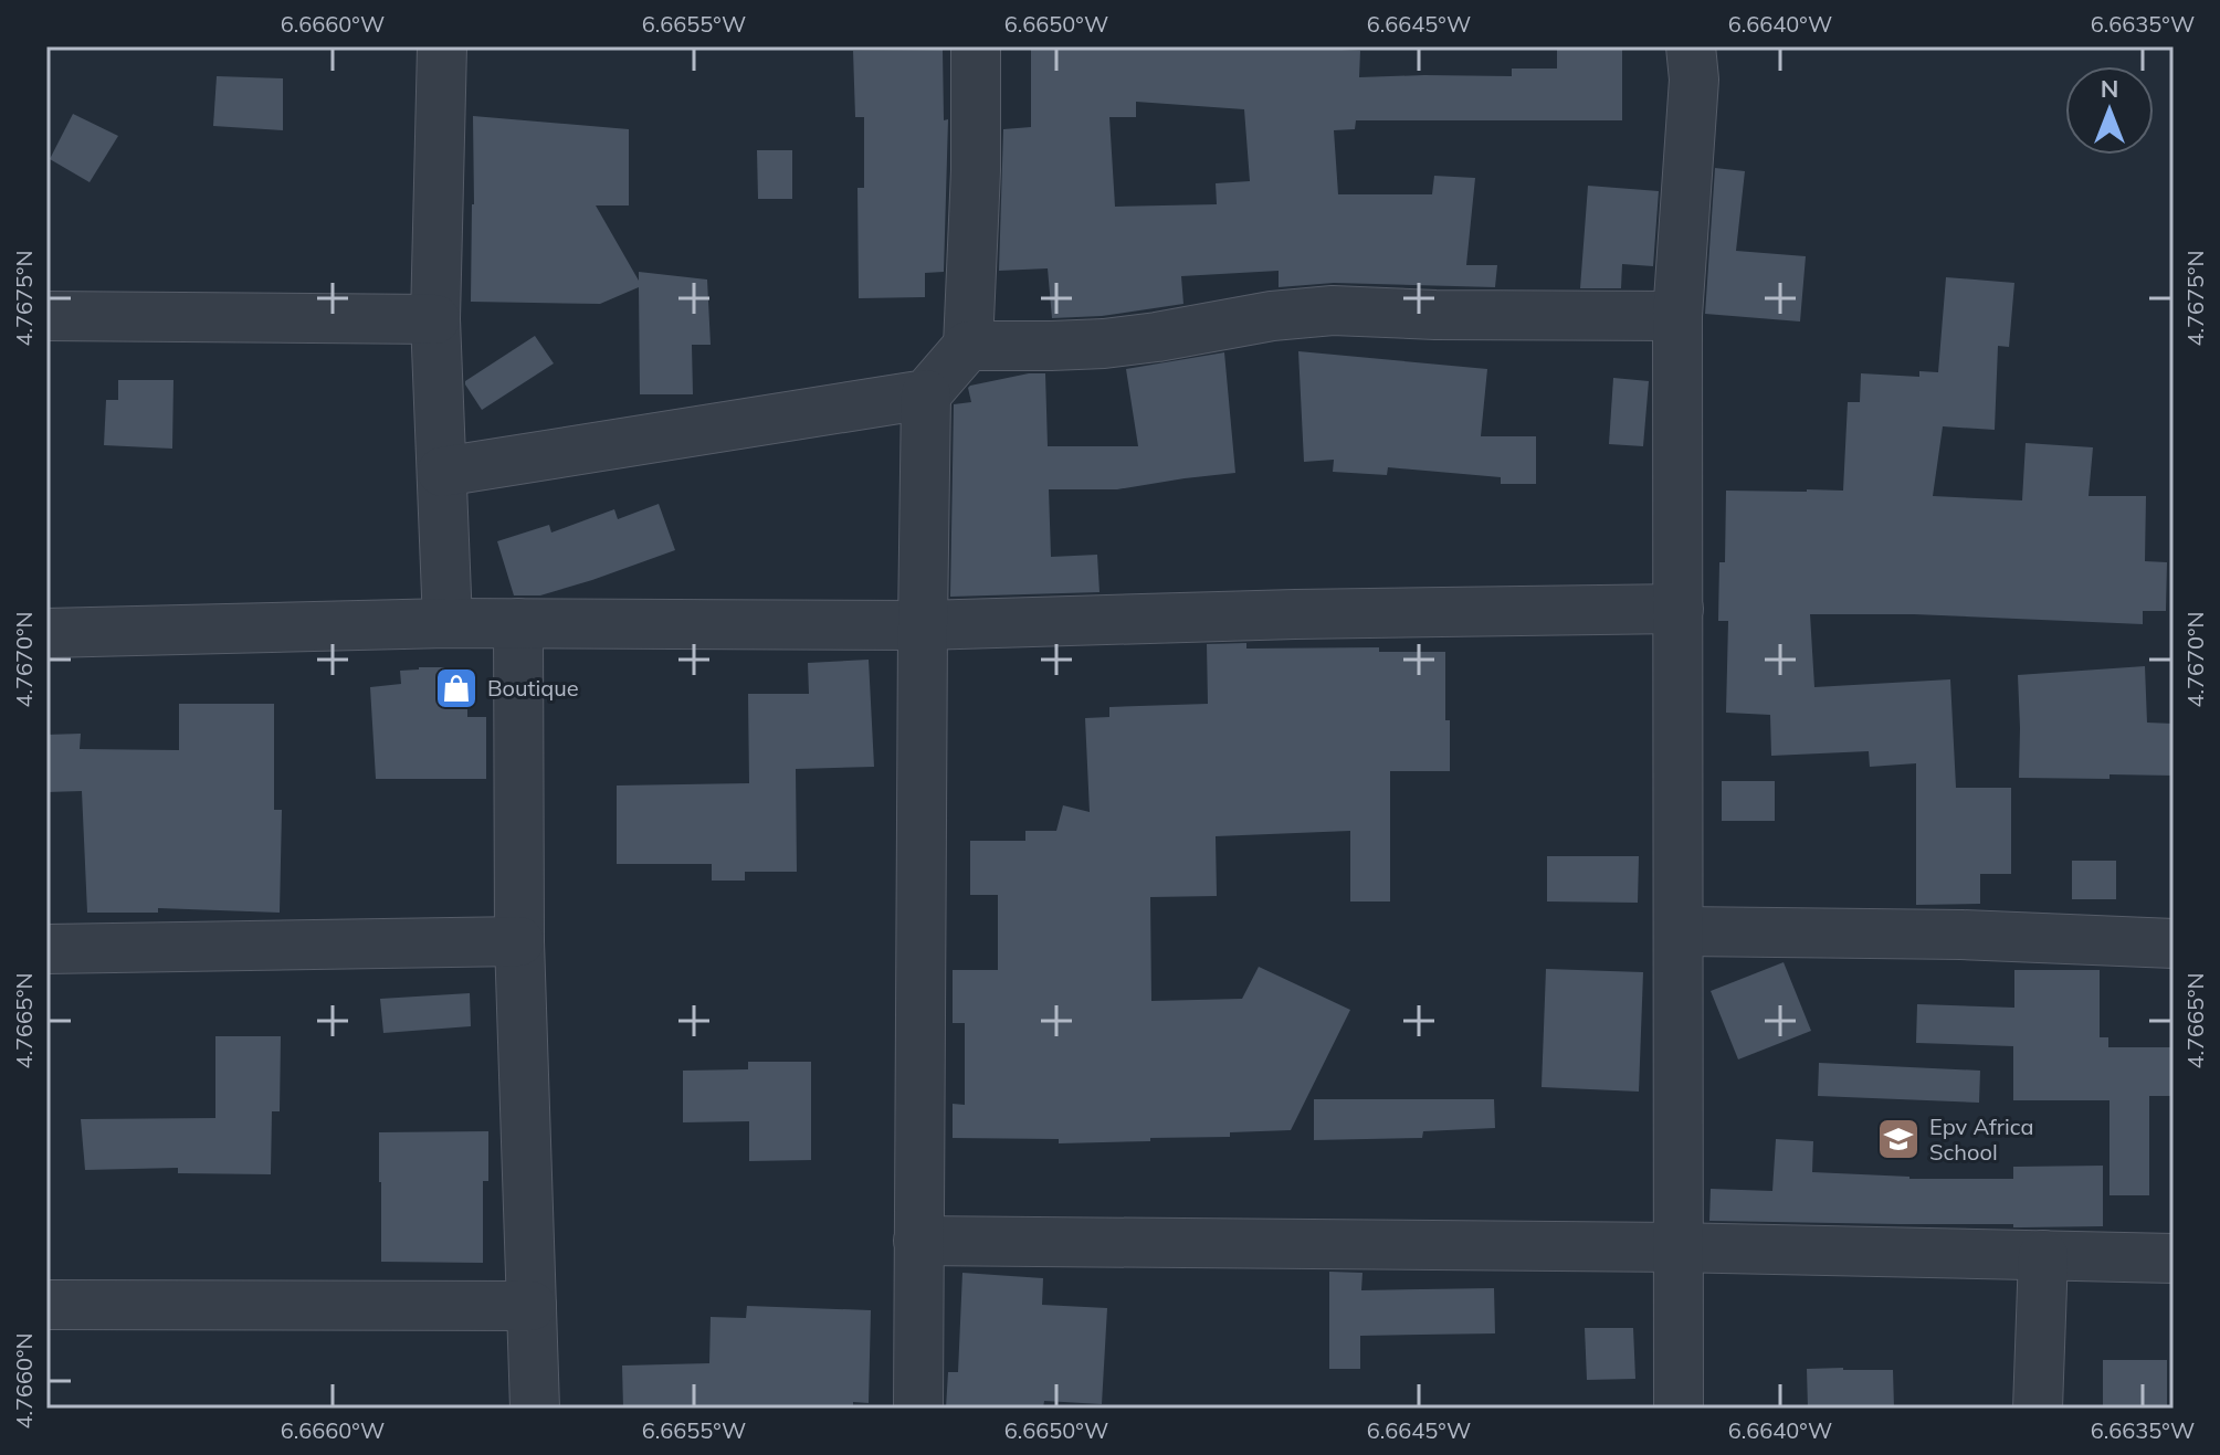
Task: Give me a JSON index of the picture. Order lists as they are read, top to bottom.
{
  "places": {
    "shop": ["Boutique"],
    "school or university": ["Epv Africa School"]
  },
  "north": "top",
  "coordinates": [
    "6.6660°W",
    "6.6655°W",
    "6.6650°W",
    "6.6645°W",
    "6.6640°W",
    "6.6635°W",
    "4.7675°N",
    "4.7670°N",
    "4.7665°N",
    "4.7660°N"
  ]
}
